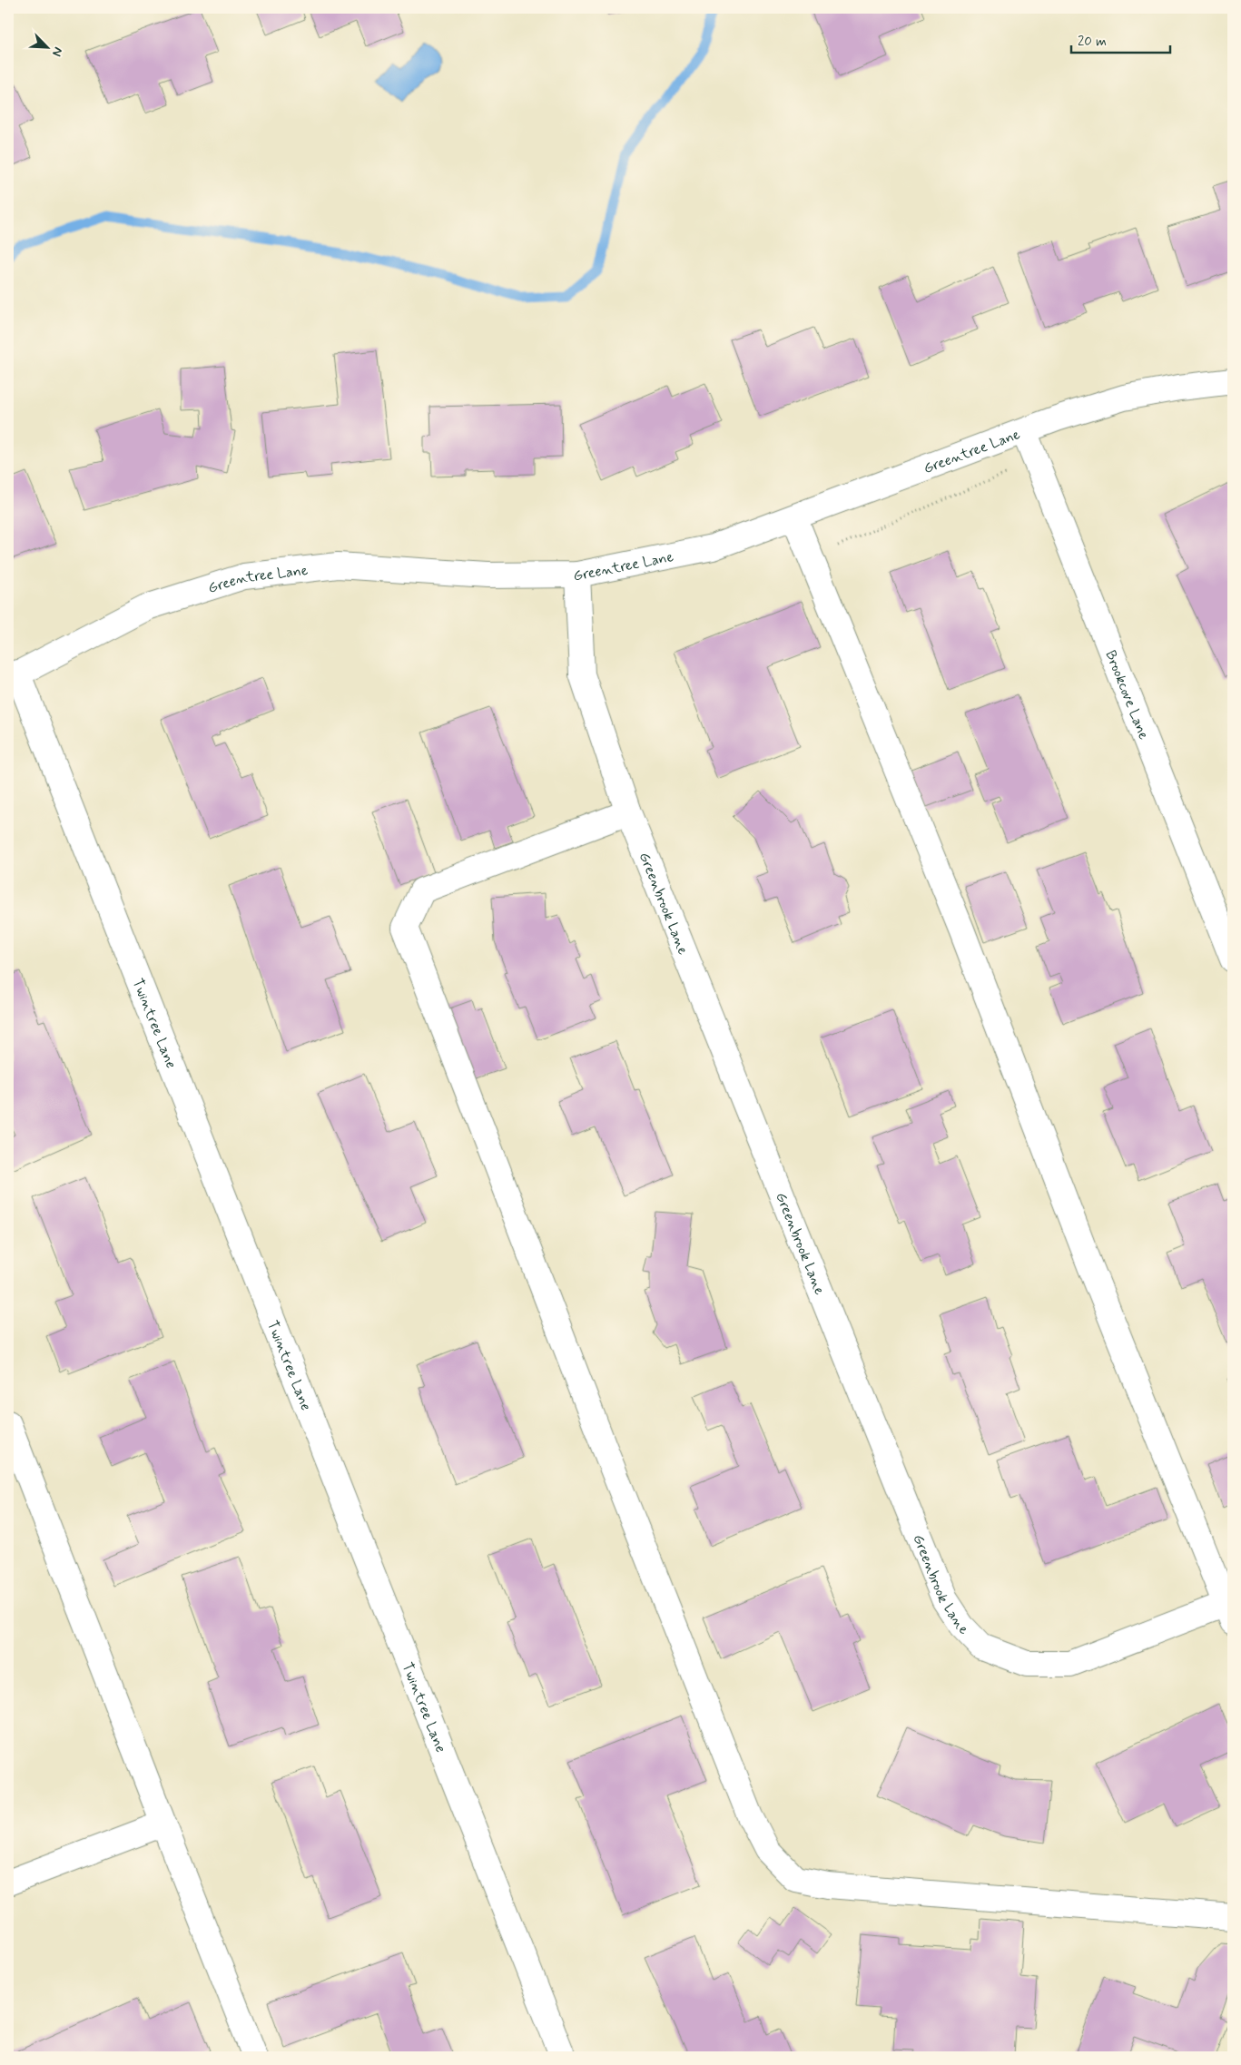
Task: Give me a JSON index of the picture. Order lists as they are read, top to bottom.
{
  "streets": {
    "street": [
      "Greentree Lane",
      "Brookcove Lane",
      "Greenbrook Lane",
      "Twintree Lane"
    ]
  },
  "crossings": [
    ["Greentree Lane", "Brookcove Lane"],
    ["Greentree Lane", "Greenbrook Lane"],
    ["Greentree Lane", "Twintree Lane"]
  ],
  "scale_bar": "20 m",
  "north": "bottom right"
}
